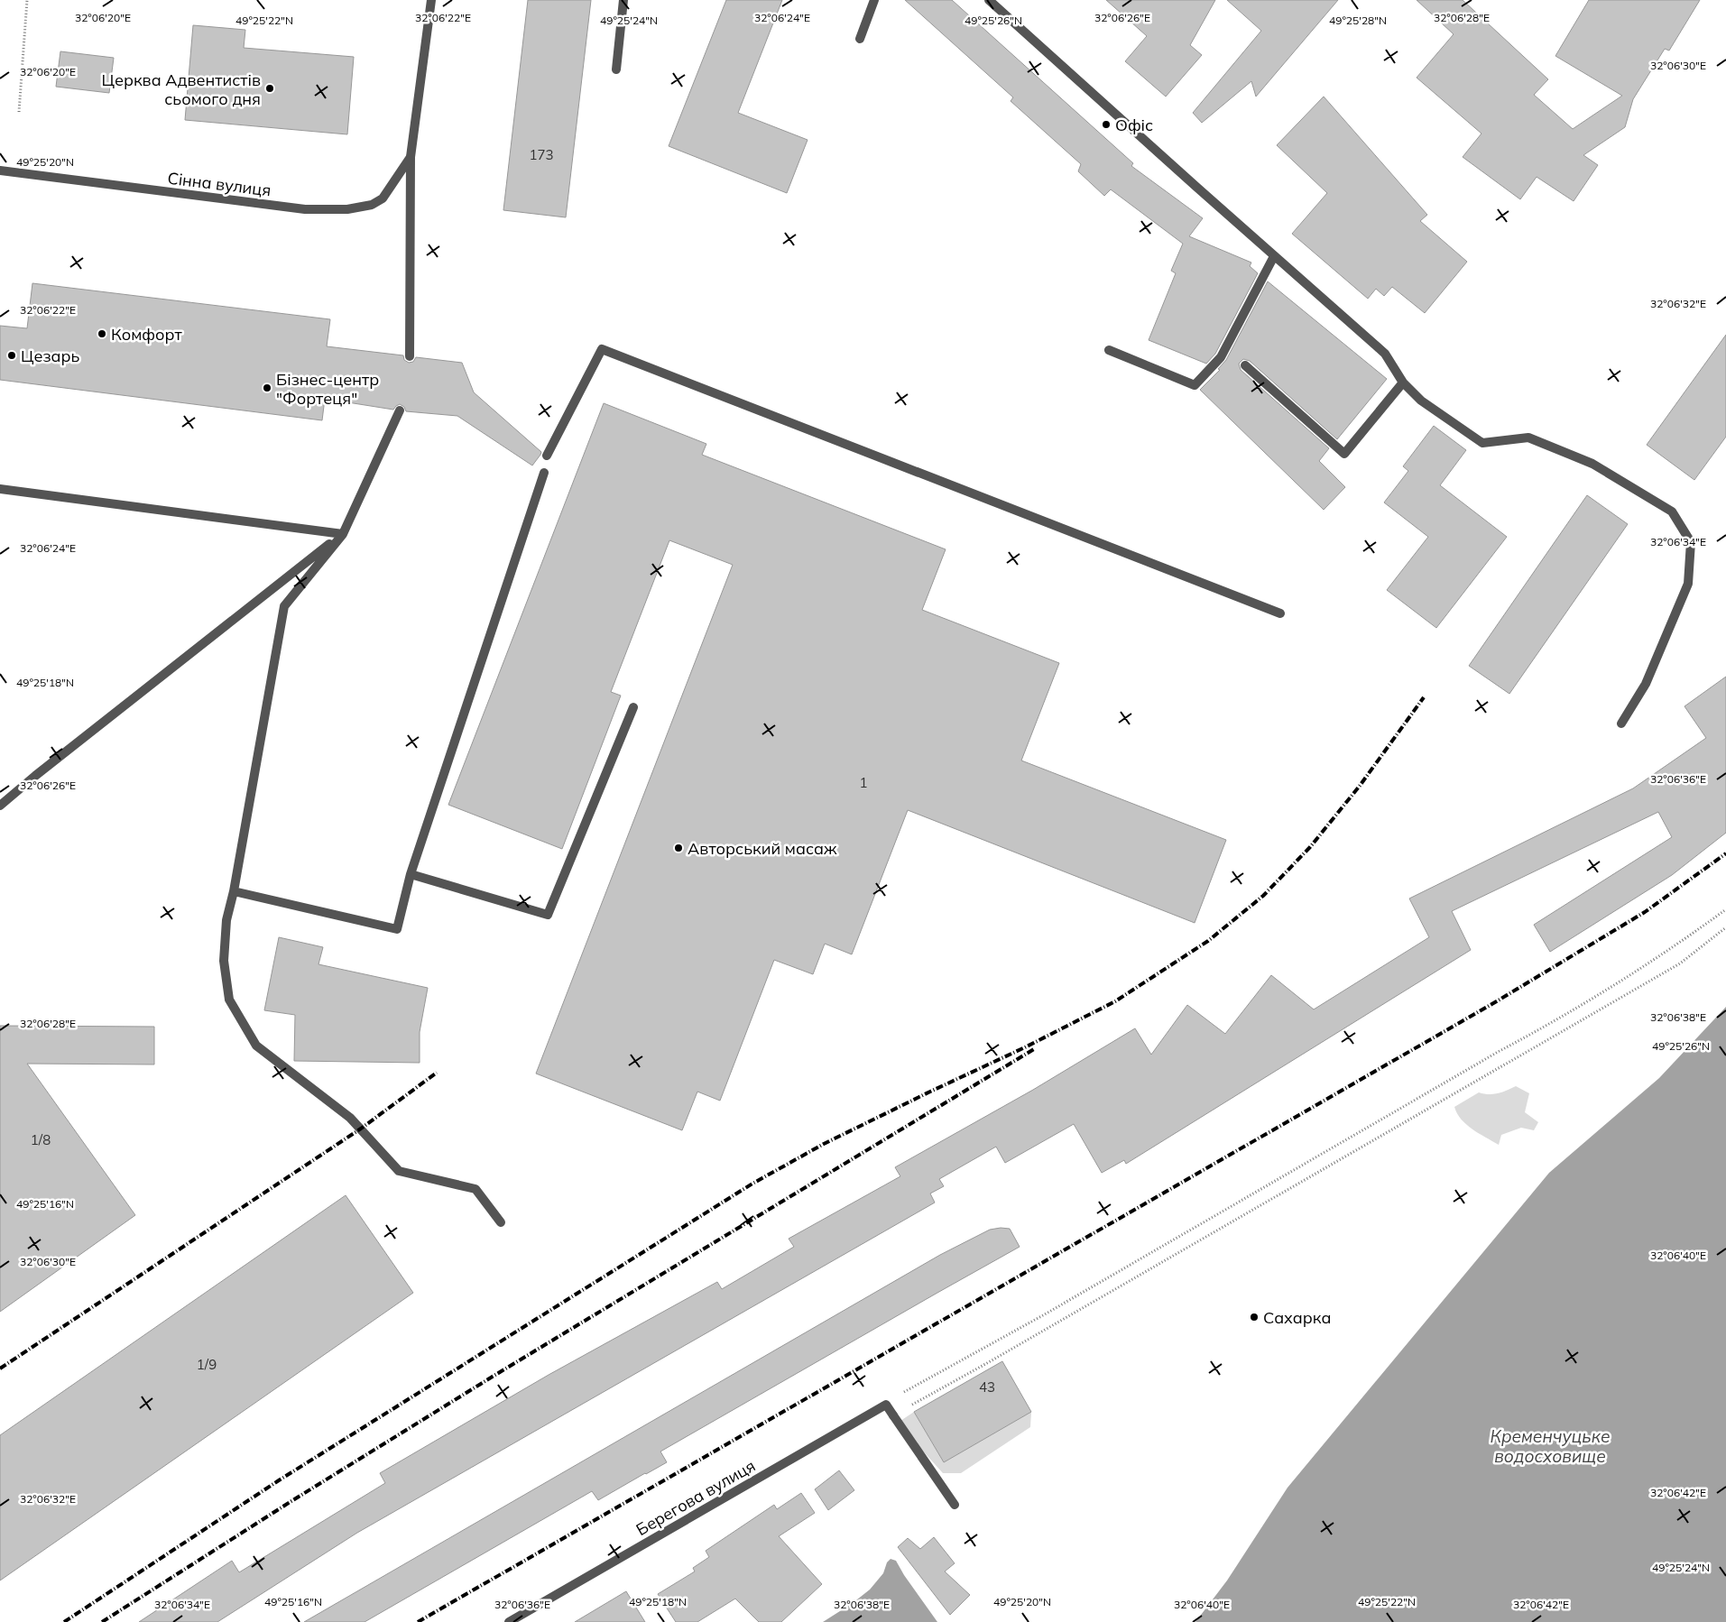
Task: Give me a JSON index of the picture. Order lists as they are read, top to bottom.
{
  "streets": {
    "street": ["Сінна вулиця", "Берегова вулиця"]
  },
  "water": ["Кременчуцьке водосховище"],
  "places": [
    "Церква Адвентистів сьомого дня",
    "Офіс",
    "Комфорт",
    "Цезарь",
    "Бізнес-центр \"Фортеця\"",
    "Авторський масаж",
    "Сахарка"
  ],
  "house_numbers": [
    "173",
    "1",
    "1/8",
    "1/9",
    "43"
  ],
  "coordinates": [
    "32°06'20\"E",
    "32°06'22\"E",
    "32°06'24\"E",
    "32°06'26\"E",
    "32°06'28\"E",
    "49°25'22\"N",
    "49°25'24\"N",
    "49°25'26\"N",
    "49°25'28\"N",
    "32°06'30\"E",
    "49°25'20\"N",
    "32°06'32\"E",
    "32°06'34\"E",
    "49°25'18\"N",
    "32°06'36\"E",
    "32°06'38\"E",
    "49°25'16\"N",
    "32°06'40\"E",
    "32°06'42\"E"
  ]
}
